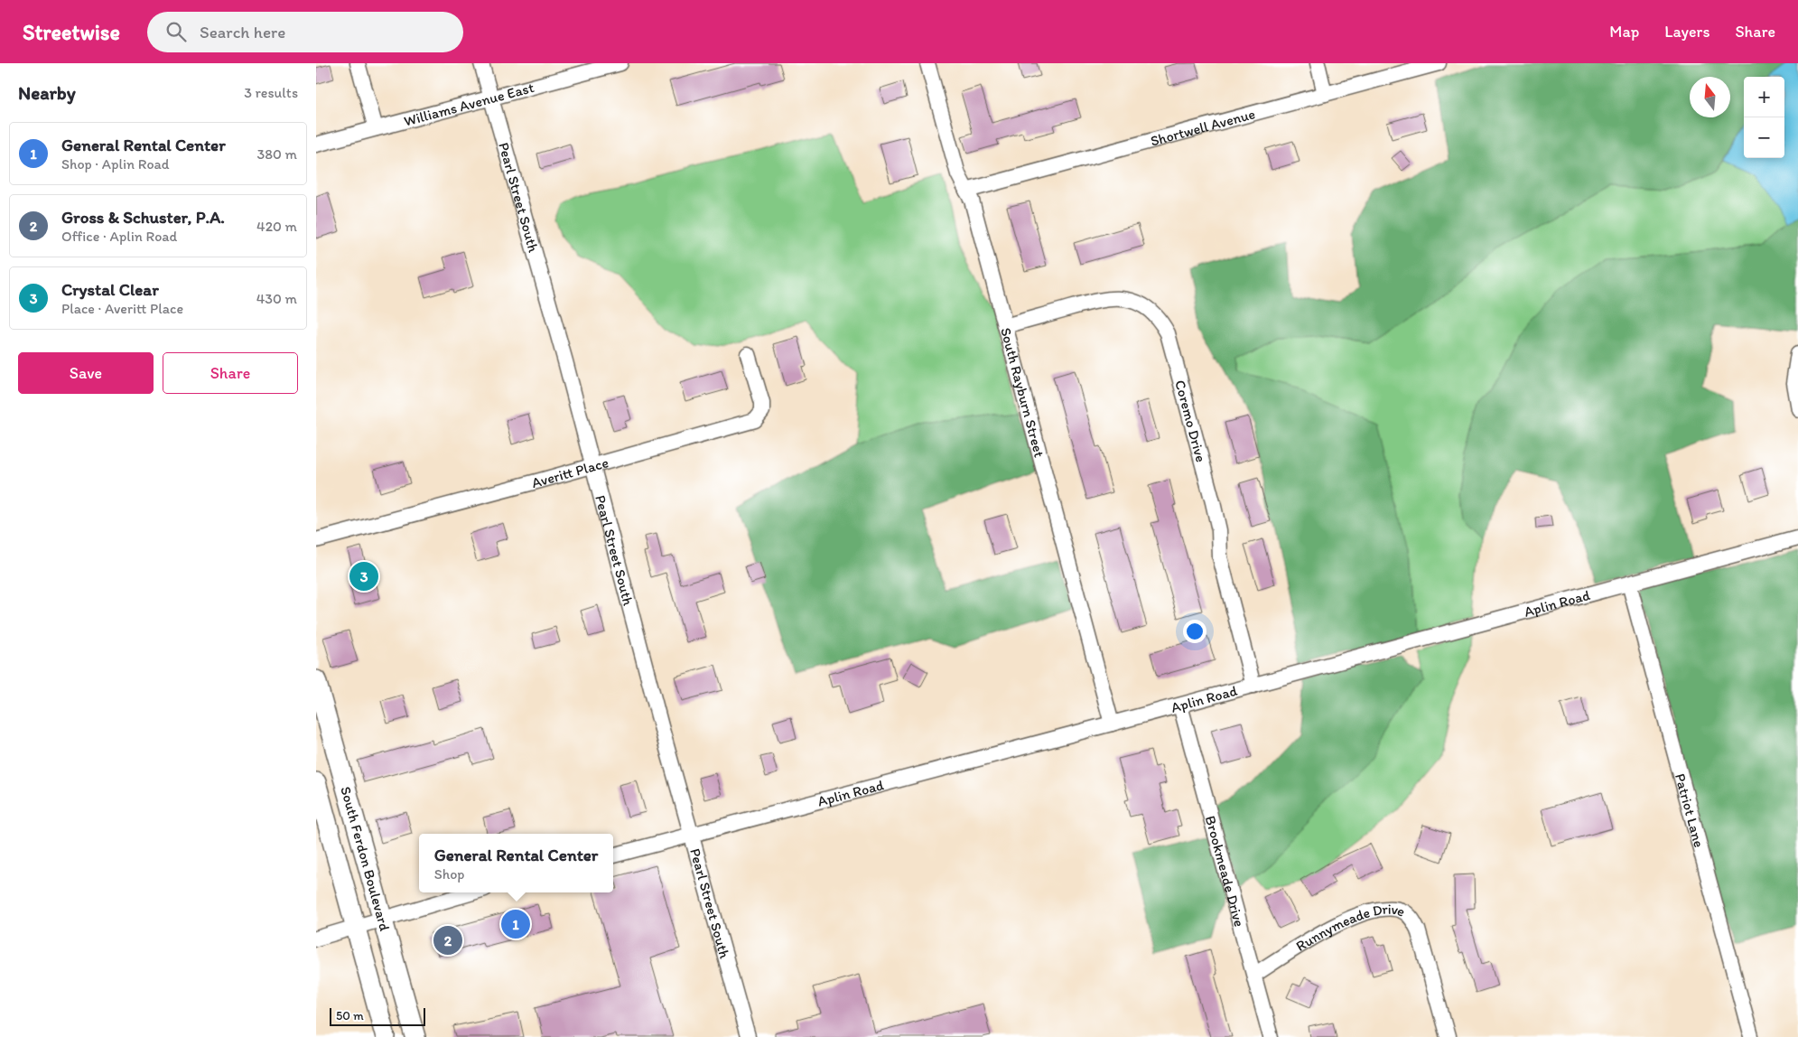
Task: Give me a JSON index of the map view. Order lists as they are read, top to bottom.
{
  "streets": {
    "main road": ["South Ferdon Boulevard"],
    "street": [
      "Williams Avenue East",
      "Shortwell Avenue",
      "Pearl Street South",
      "South Rayburn Street",
      "Coremo Drive",
      "Averitt Place",
      "Aplin Road",
      "Patriot Lane",
      "Brookmeade Drive",
      "Runnymeade Drive"
    ]
  },
  "crossings": [
    ["Williams Avenue East", "Pearl Street South"],
    ["Shortwell Avenue", "South Rayburn Street"],
    ["Pearl Street South", "Averitt Place"],
    ["Pearl Street South", "Aplin Road"],
    ["South Rayburn Street", "Coremo Drive"],
    ["South Rayburn Street", "Aplin Road"],
    ["Coremo Drive", "Aplin Road"],
    ["Aplin Road", "Patriot Lane"],
    ["Aplin Road", "Brookmeade Drive"],
    ["Brookmeade Drive", "Runnymeade Drive"]
  ],
  "scale_bar": "50 m",
  "north": "top",
  "page": {
    "header": "Streetwise",
    "search": "Search here",
    "nav": ["Map", "Layers", "Share"],
    "heading": ["Nearby", "3 results"],
    "map_buttons": ["+", "−"],
    "list": [
      {
        "mark": "1",
        "name": "General Rental Center",
        "note": "Shop · Aplin Road",
        "value": "380 m"
      },
      {
        "mark": "2",
        "name": "Gross & Schuster, P.A.",
        "note": "Office · Aplin Road",
        "value": "420 m"
      },
      {
        "mark": "3",
        "name": "Crystal Clear",
        "note": "Place · Averitt Place",
        "value": "430 m"
      }
    ],
    "buttons": ["Save", "Share"],
    "pins": ["3", "1", "2"],
    "popup": ["General Rental Center", "Shop"],
    "scale": "50 m"
  }
}
